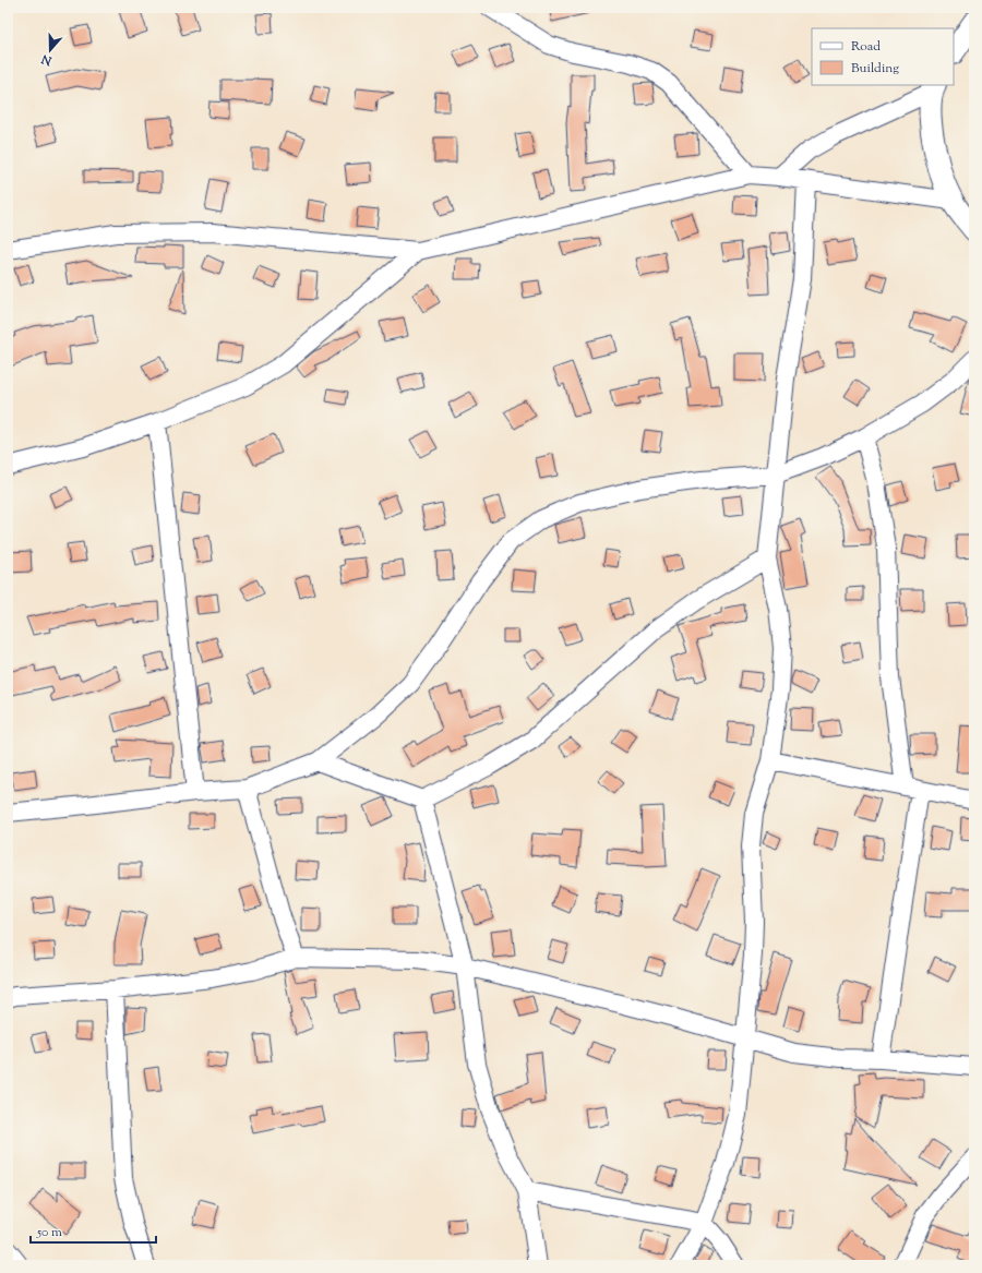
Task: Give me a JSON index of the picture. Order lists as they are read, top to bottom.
{
  "legend": ["Road", "Building"],
  "scale_bar": "50 m",
  "north": "bottom"
}
